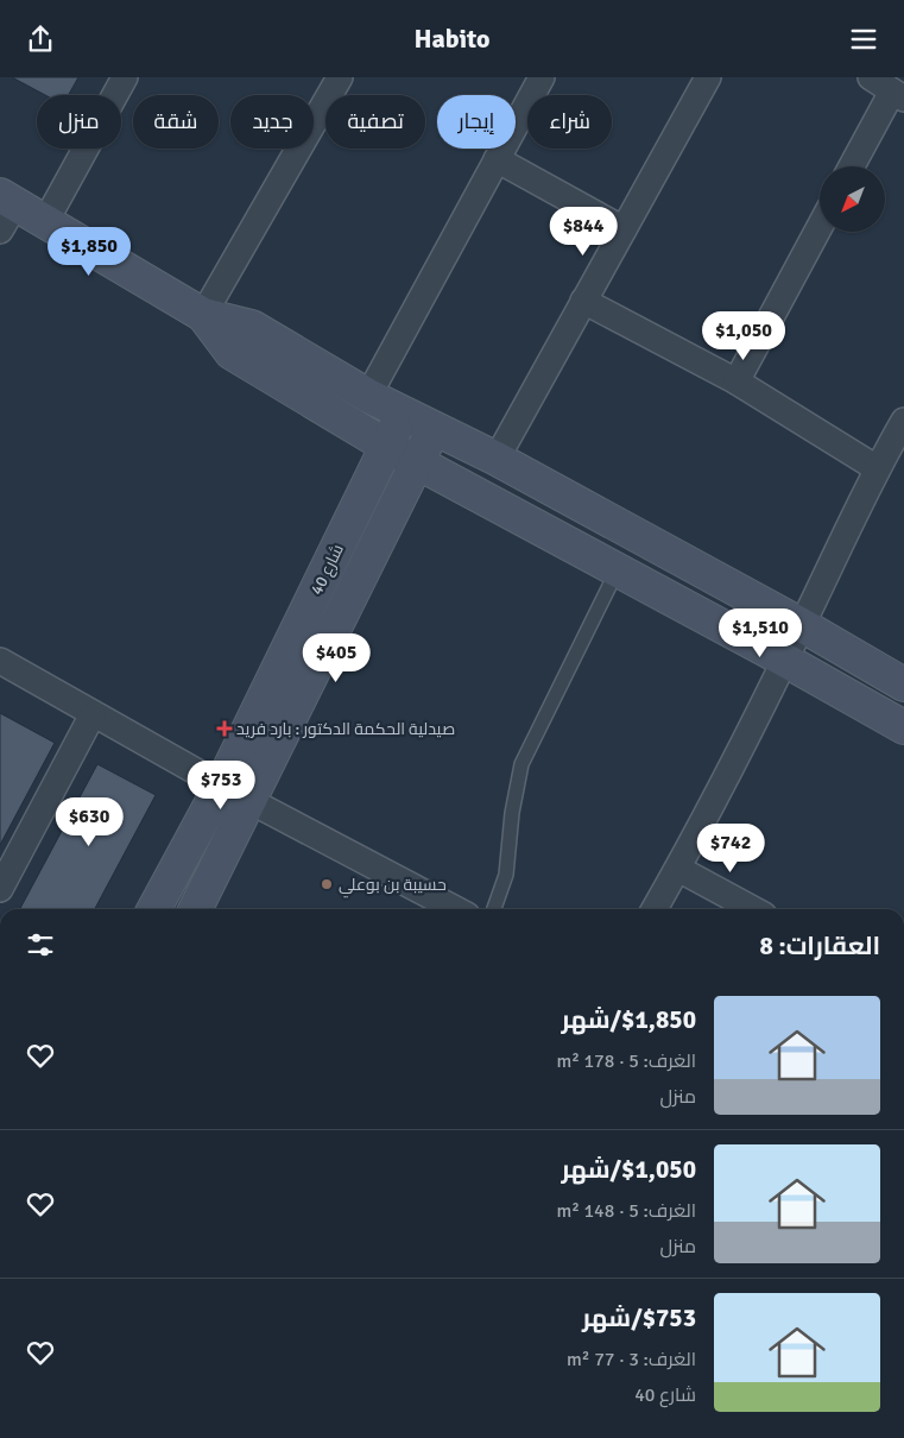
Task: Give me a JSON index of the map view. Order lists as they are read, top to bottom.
{
  "streets": {
    "street": ["شارع 40"]
  },
  "places": {
    "health": ["صيدلية الحكمة الدكتور : بارد فريد"],
    "other": ["حسيبة بن بوعلي"]
  },
  "north": "bottom left",
  "page": {
    "header": "Habito",
    "chip": [
      "شراء",
      "إيجار",
      "تصفية",
      "جديد",
      "شقة",
      "منزل"
    ],
    "price": [
      "$844",
      "$1,850",
      "$1,050",
      "$1,510",
      "$405",
      "$753",
      "$630",
      "$742"
    ],
    "heading": "العقارات: 8",
    "list": [
      {
        "name": "$1,850/شهر",
        "note": "الغرف: 5 · 178 m² · منزل"
      },
      {
        "name": "$1,050/شهر",
        "note": "الغرف: 5 · 148 m² · منزل"
      },
      {
        "name": "$753/شهر",
        "note": "الغرف: 3 · 77 m² · شارع 40"
      }
    ]
  }
}
